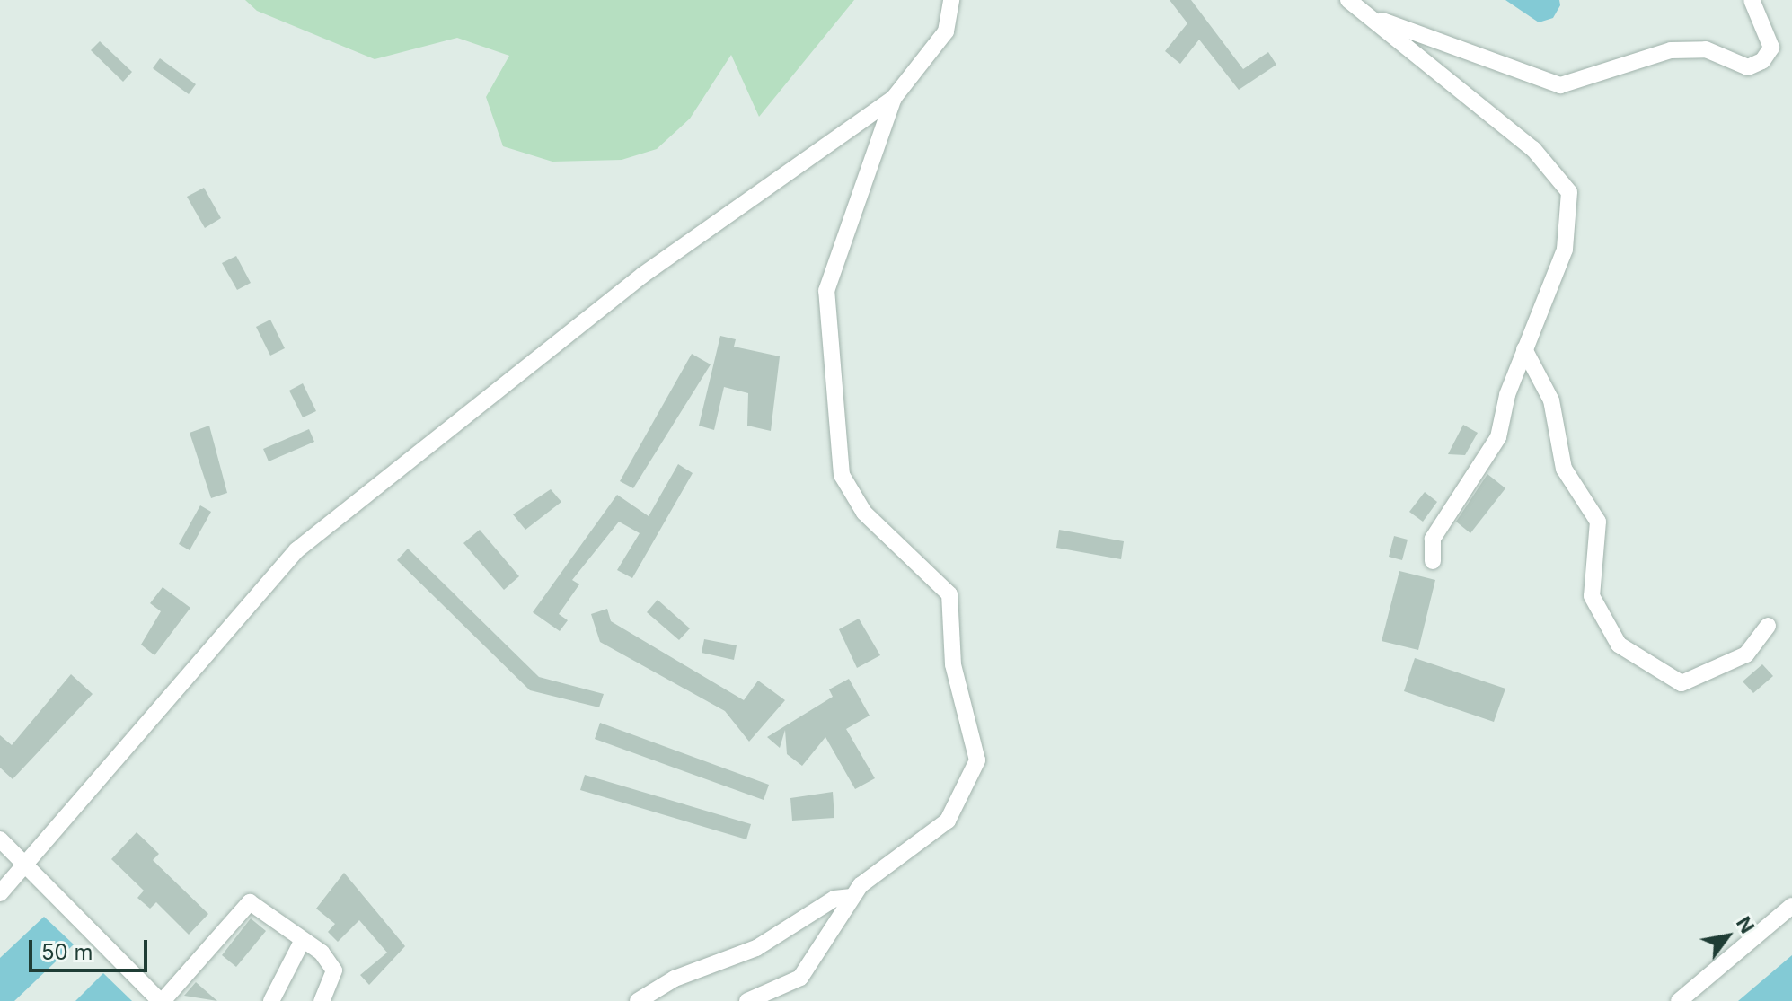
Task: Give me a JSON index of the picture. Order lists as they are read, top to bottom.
{
  "scale_bar": "50 m",
  "north": "top right"
}
